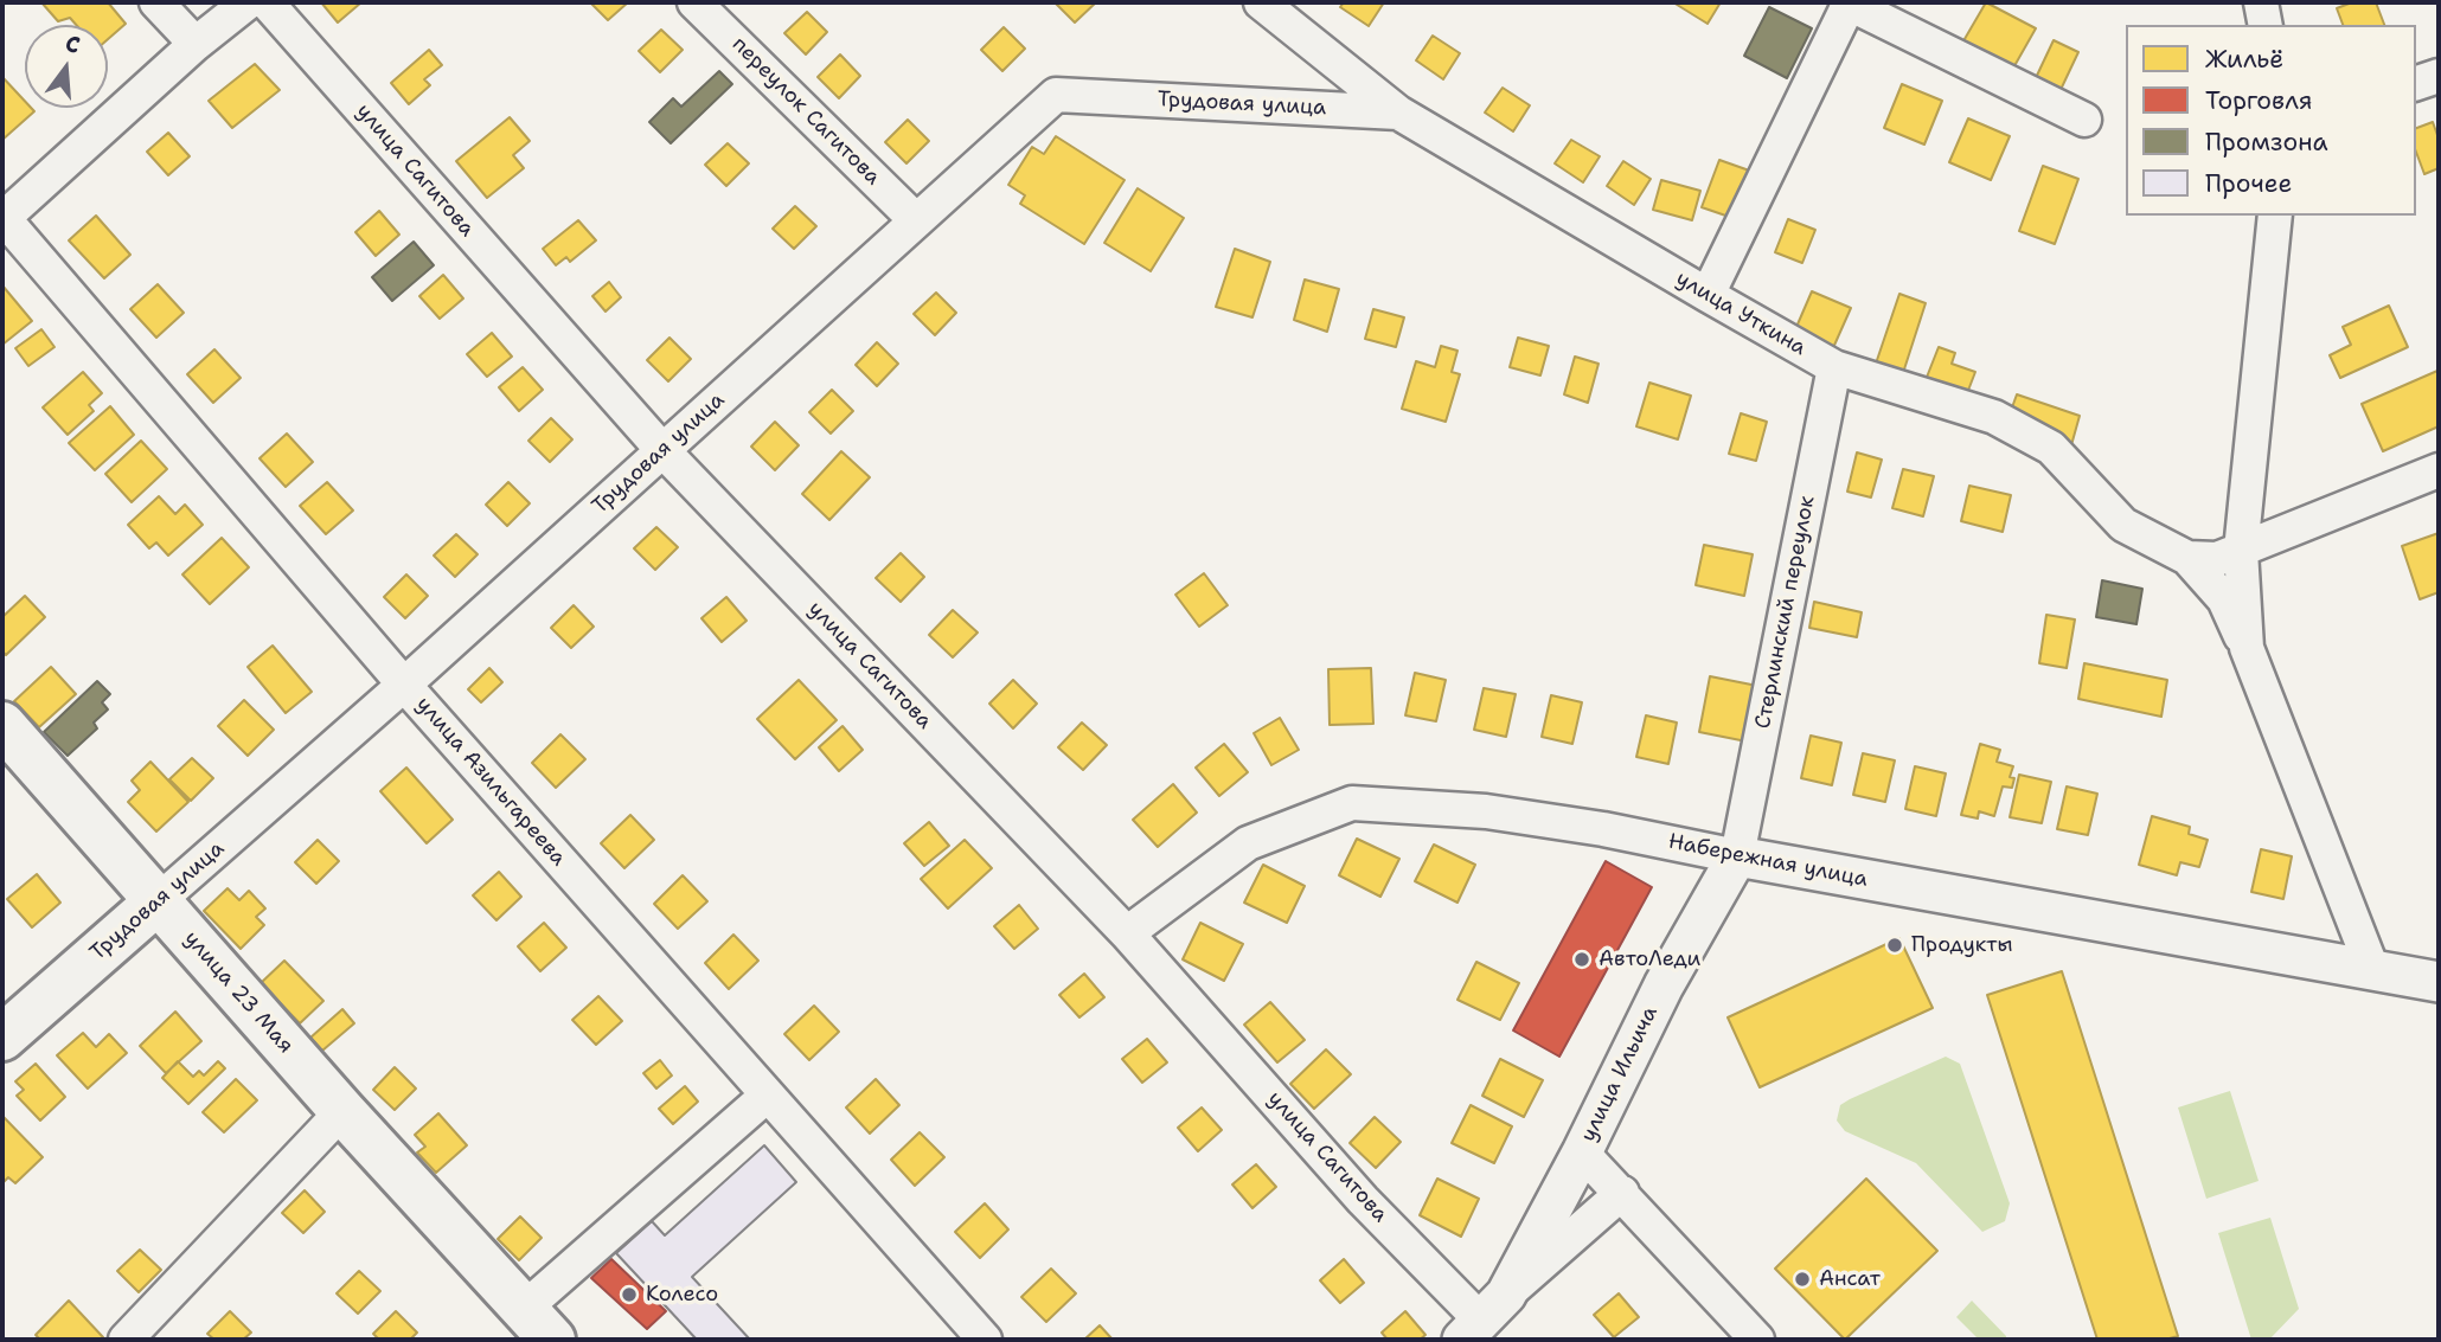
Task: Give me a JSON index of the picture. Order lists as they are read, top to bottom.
{
  "streets": {
    "main road": ["Трудовая улица", "улица 23 Мая"],
    "street": [
      "переулок Сагитова",
      "улица Сагитова",
      "улица Уткина",
      "Стерлинский переулок",
      "улица Азильгареева",
      "Набережная улица",
      "улица Ильича"
    ]
  },
  "crossings": [
    ["Трудовая улица", "переулок Сагитова"],
    ["Трудовая улица", "улица Сагитова"],
    ["Трудовая улица", "улица Уткина"],
    ["Трудовая улица", "улица Азильгареева"],
    ["Трудовая улица", "улица 23 Мая"],
    ["улица Сагитова", "Набережная улица"],
    ["улица Сагитова", "улица Ильича"],
    ["улица Уткина", "Стерлинский переулок"],
    ["Стерлинский переулок", "Набережная улица"],
    ["Стерлинский переулок", "улица Ильича"],
    ["Набережная улица", "улица Ильича"]
  ],
  "places": [
    "Продукты",
    "АвтоЛеди",
    "Ансат",
    "Колесо"
  ],
  "legend": [
    "Жильё",
    "Торговля",
    "Промзона",
    "Прочее"
  ],
  "north": "top"
}
